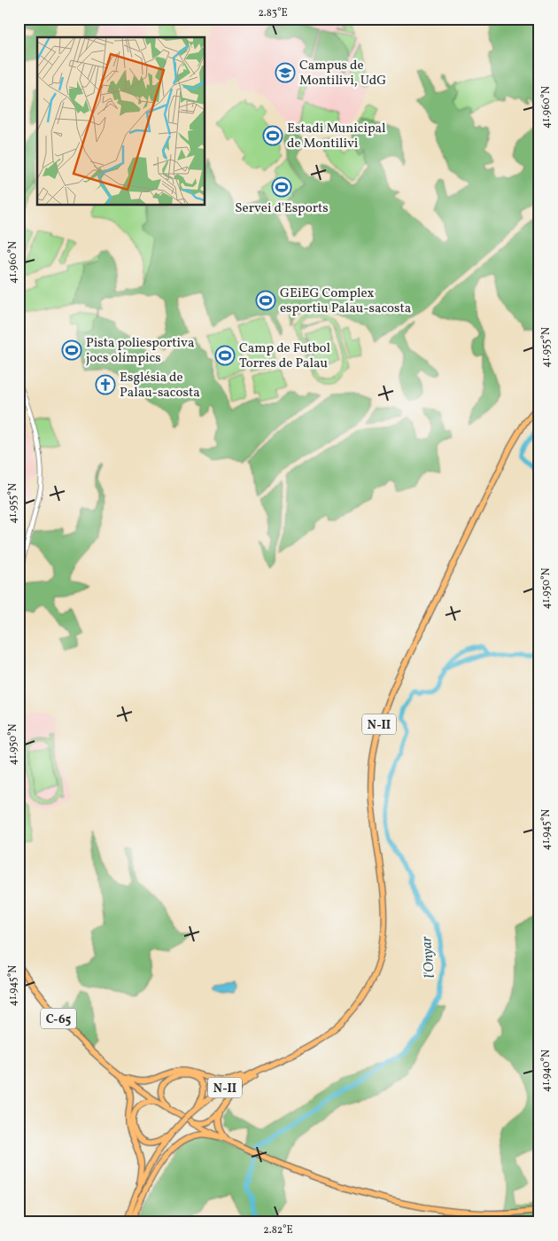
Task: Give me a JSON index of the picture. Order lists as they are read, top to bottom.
{
  "streets": {
    "main road": ["N-II", "C-65"]
  },
  "water": ["l'Onyar"],
  "places": {
    "school or university": ["Campus de Montilivi, UdG"],
    "sports": [
      "Estadi Municipal de Montilivi",
      "Servei d'Esports",
      "GEiEG Complex esportiu Palau-sacosta",
      "Pista poliesportiva jocs olímpics",
      "Camp de Futbol Torres de Palau"
    ],
    "church": ["Església de Palau-sacosta"]
  },
  "coordinates": [
    "2.83°E",
    "41.960°N",
    "41.955°N",
    "41.950°N",
    "41.945°N",
    "41.940°N",
    "2.82°E"
  ]
}
